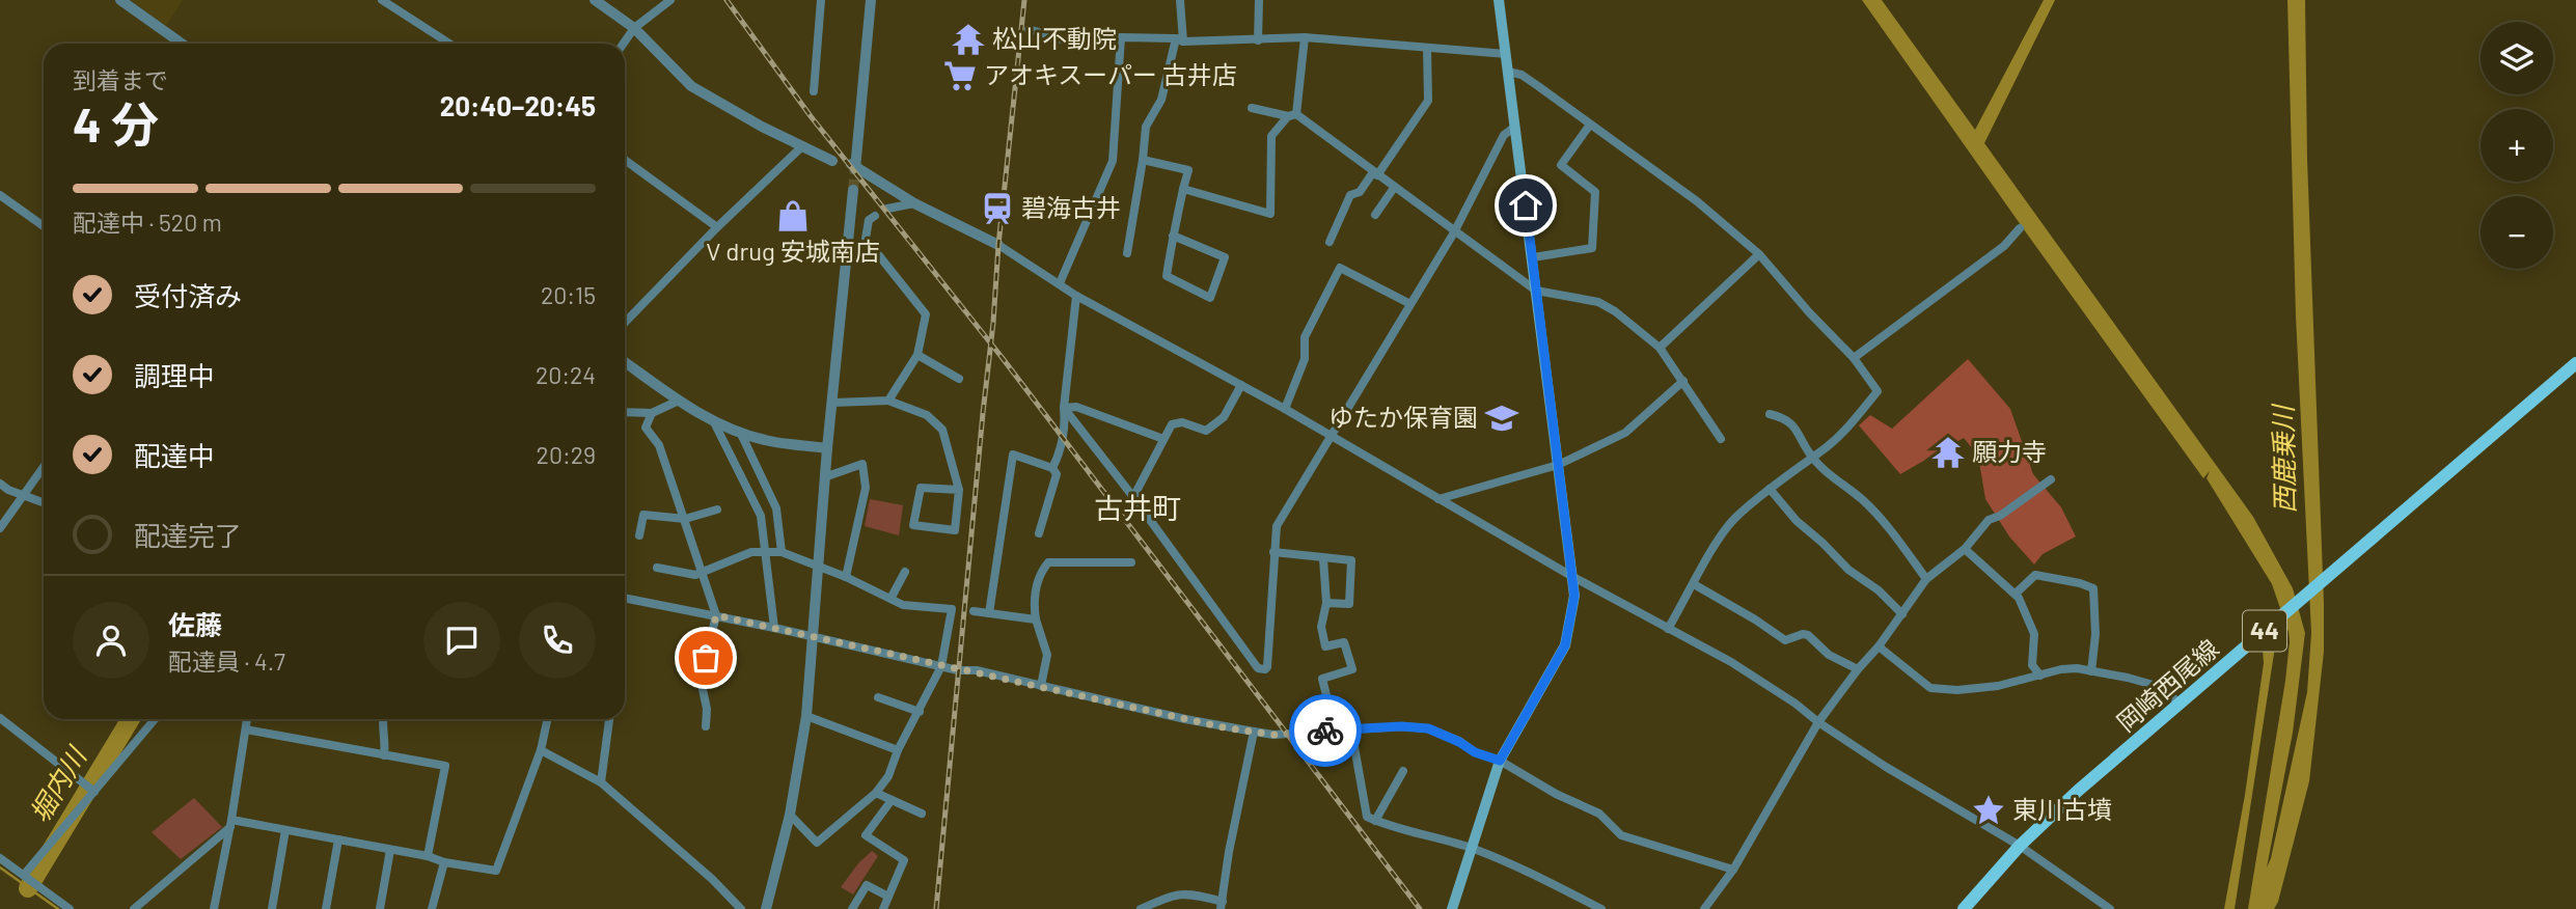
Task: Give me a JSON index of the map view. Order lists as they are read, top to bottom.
{
  "streets": {
    "main road": ["44", "岡崎西尾線"]
  },
  "districts": ["古井町"],
  "water": ["西鹿乗川", "堀内川"],
  "places": {
    "temple": ["松山不動院", "願力寺"],
    "supermarket": ["アオキスーパー 古井店"],
    "station": ["碧海古井"],
    "shop": ["V drug 安城南店"],
    "school or university": ["ゆたか保育園"],
    "place": ["東川古墳"]
  },
  "page": {
    "map_buttons": ["+", "−"],
    "heading": ["4 分", "到着まで", "20:40–20:45"],
    "panel": ["佐藤", "配達員 · 4.7"],
    "bar": "配達中 · 520 m",
    "list": [
      ["受付済み", "20:15"],
      ["調理中", "20:24"],
      ["配達中", "20:29"],
      "配達完了"
    ]
  }
}
